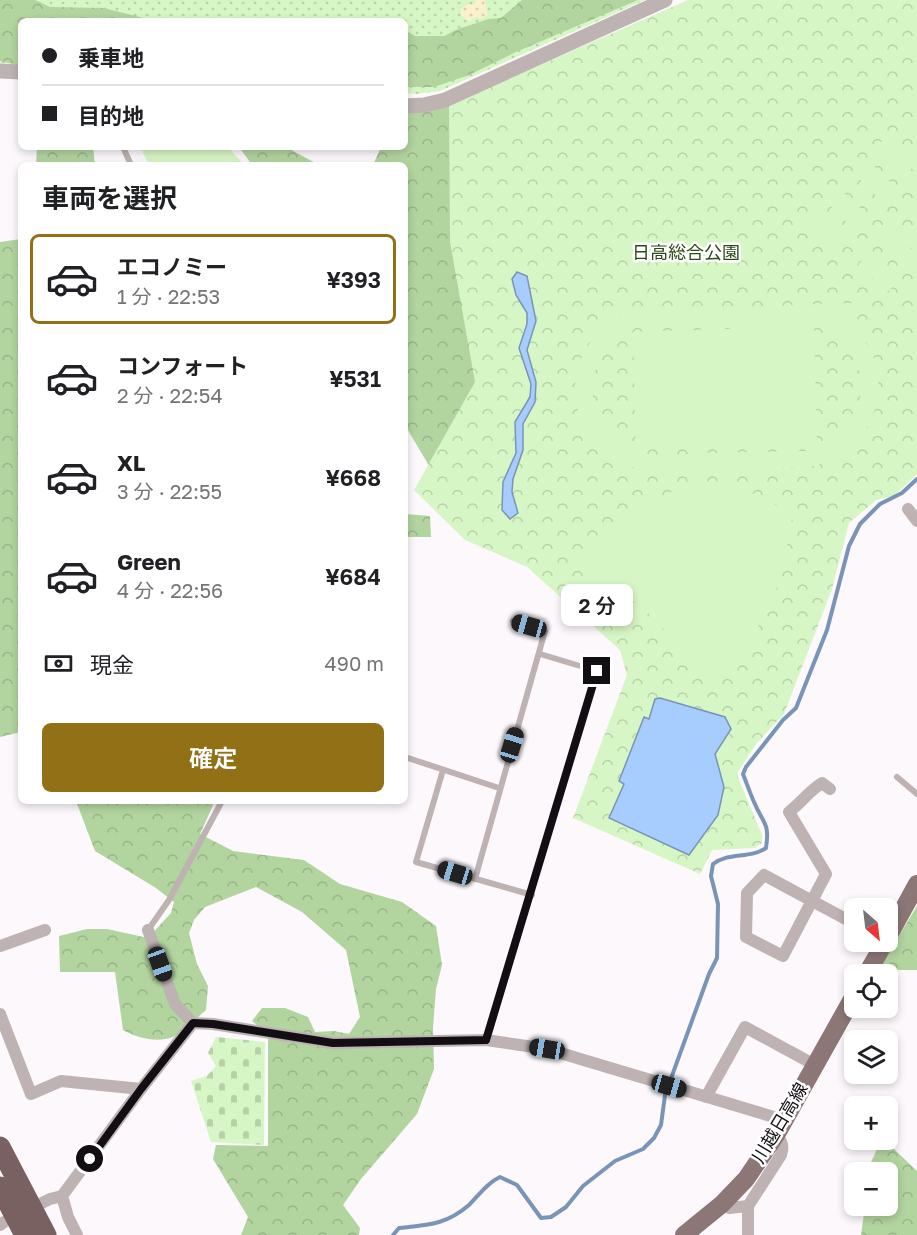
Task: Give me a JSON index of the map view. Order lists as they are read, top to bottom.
{
  "streets": {
    "main road": ["川越日高線"]
  },
  "parks": ["日高総合公園"],
  "north": "bottom right",
  "page": {
    "banner": ["乗車地", "目的地"],
    "heading": "車両を選択",
    "list": [
      {
        "name": "エコノミー",
        "note": "1 分 · 22:53",
        "value": "¥393"
      },
      {
        "name": "コンフォート",
        "note": "2 分 · 22:54",
        "value": "¥531"
      },
      {
        "name": "XL",
        "note": "3 分 · 22:55",
        "value": "¥668"
      },
      {
        "name": "Green",
        "note": "4 分 · 22:56",
        "value": "¥684"
      }
    ],
    "bubble": "2 分",
    "pay": ["現金", "490 m"],
    "buttons": "確定",
    "map_buttons": ["+", "−"]
  }
}
